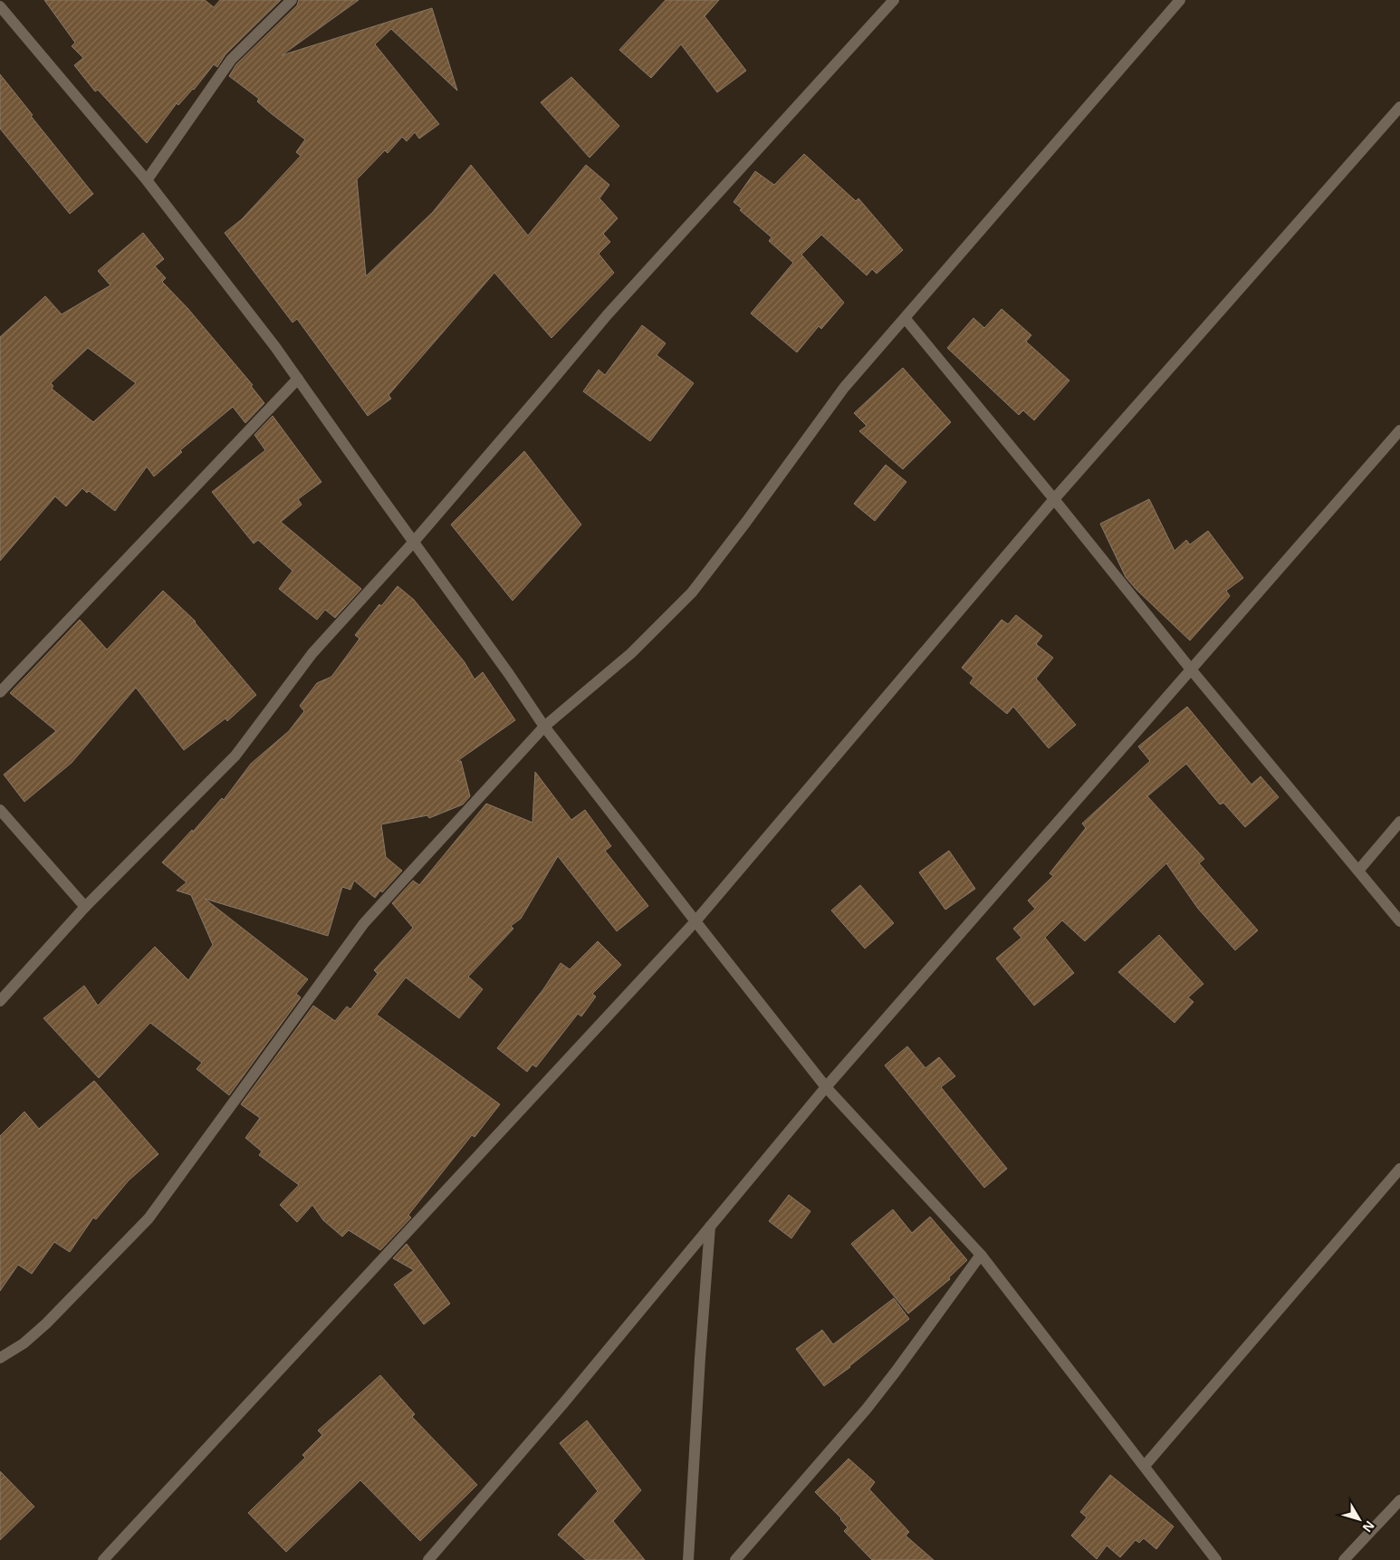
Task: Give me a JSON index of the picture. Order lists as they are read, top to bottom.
{
  "north": "bottom right"
}
